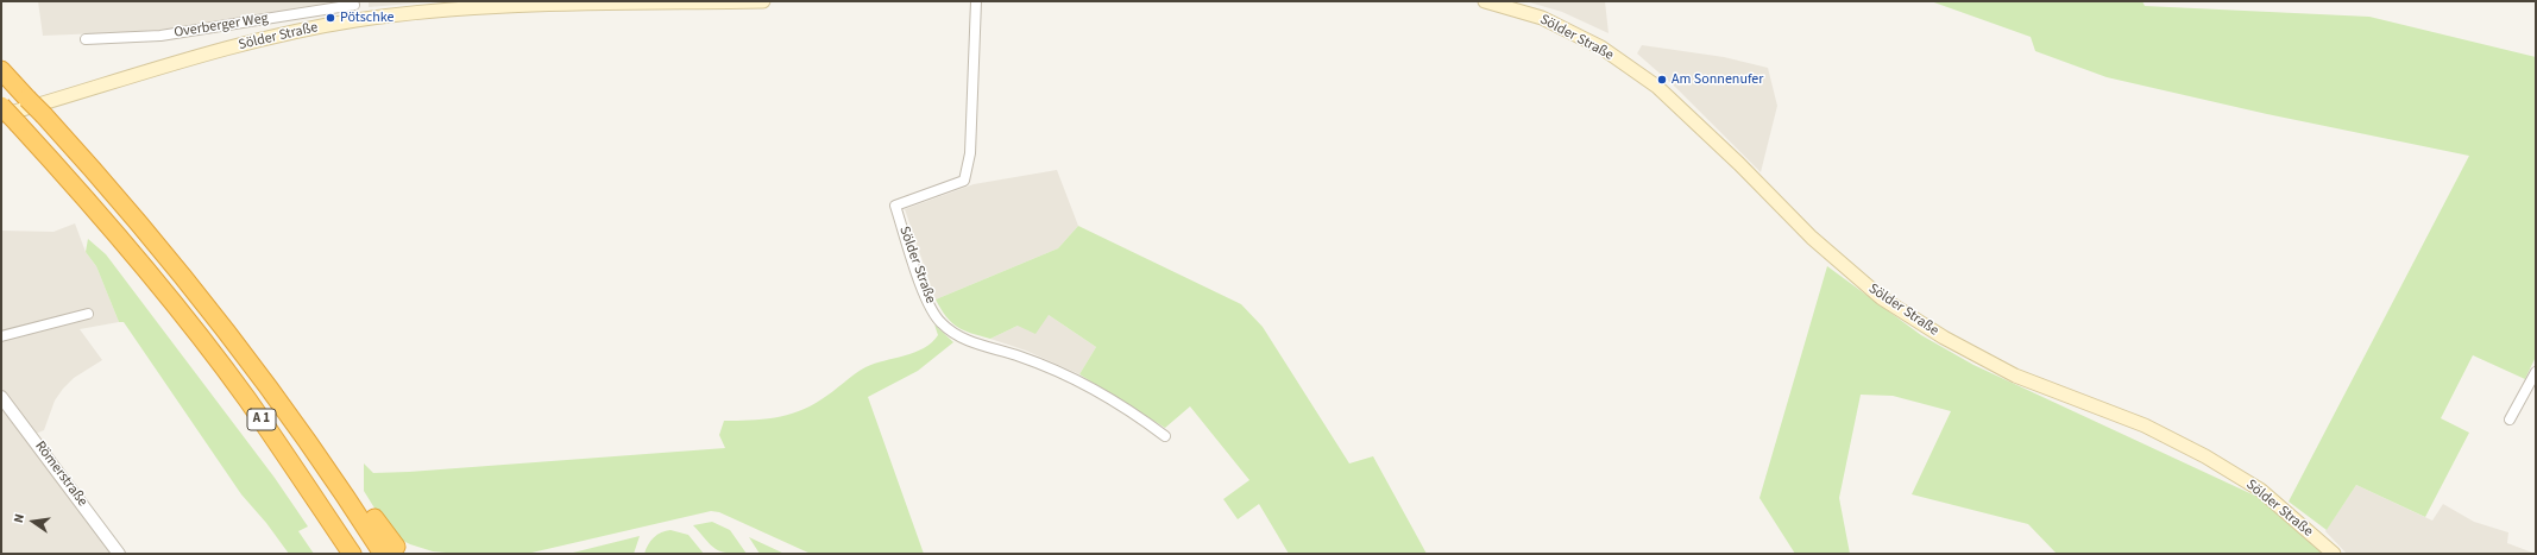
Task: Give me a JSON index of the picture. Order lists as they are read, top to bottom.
{
  "streets": {
    "highway": ["A 1"],
    "main road": ["Sölder Straße"],
    "street": ["Overberger Weg", "Römerstraße"]
  },
  "crossings": [
    ["Overberger Weg", "Sölder Straße"]
  ],
  "places": ["Pötschke", "Am Sonnenufer"],
  "north": "left"
}
